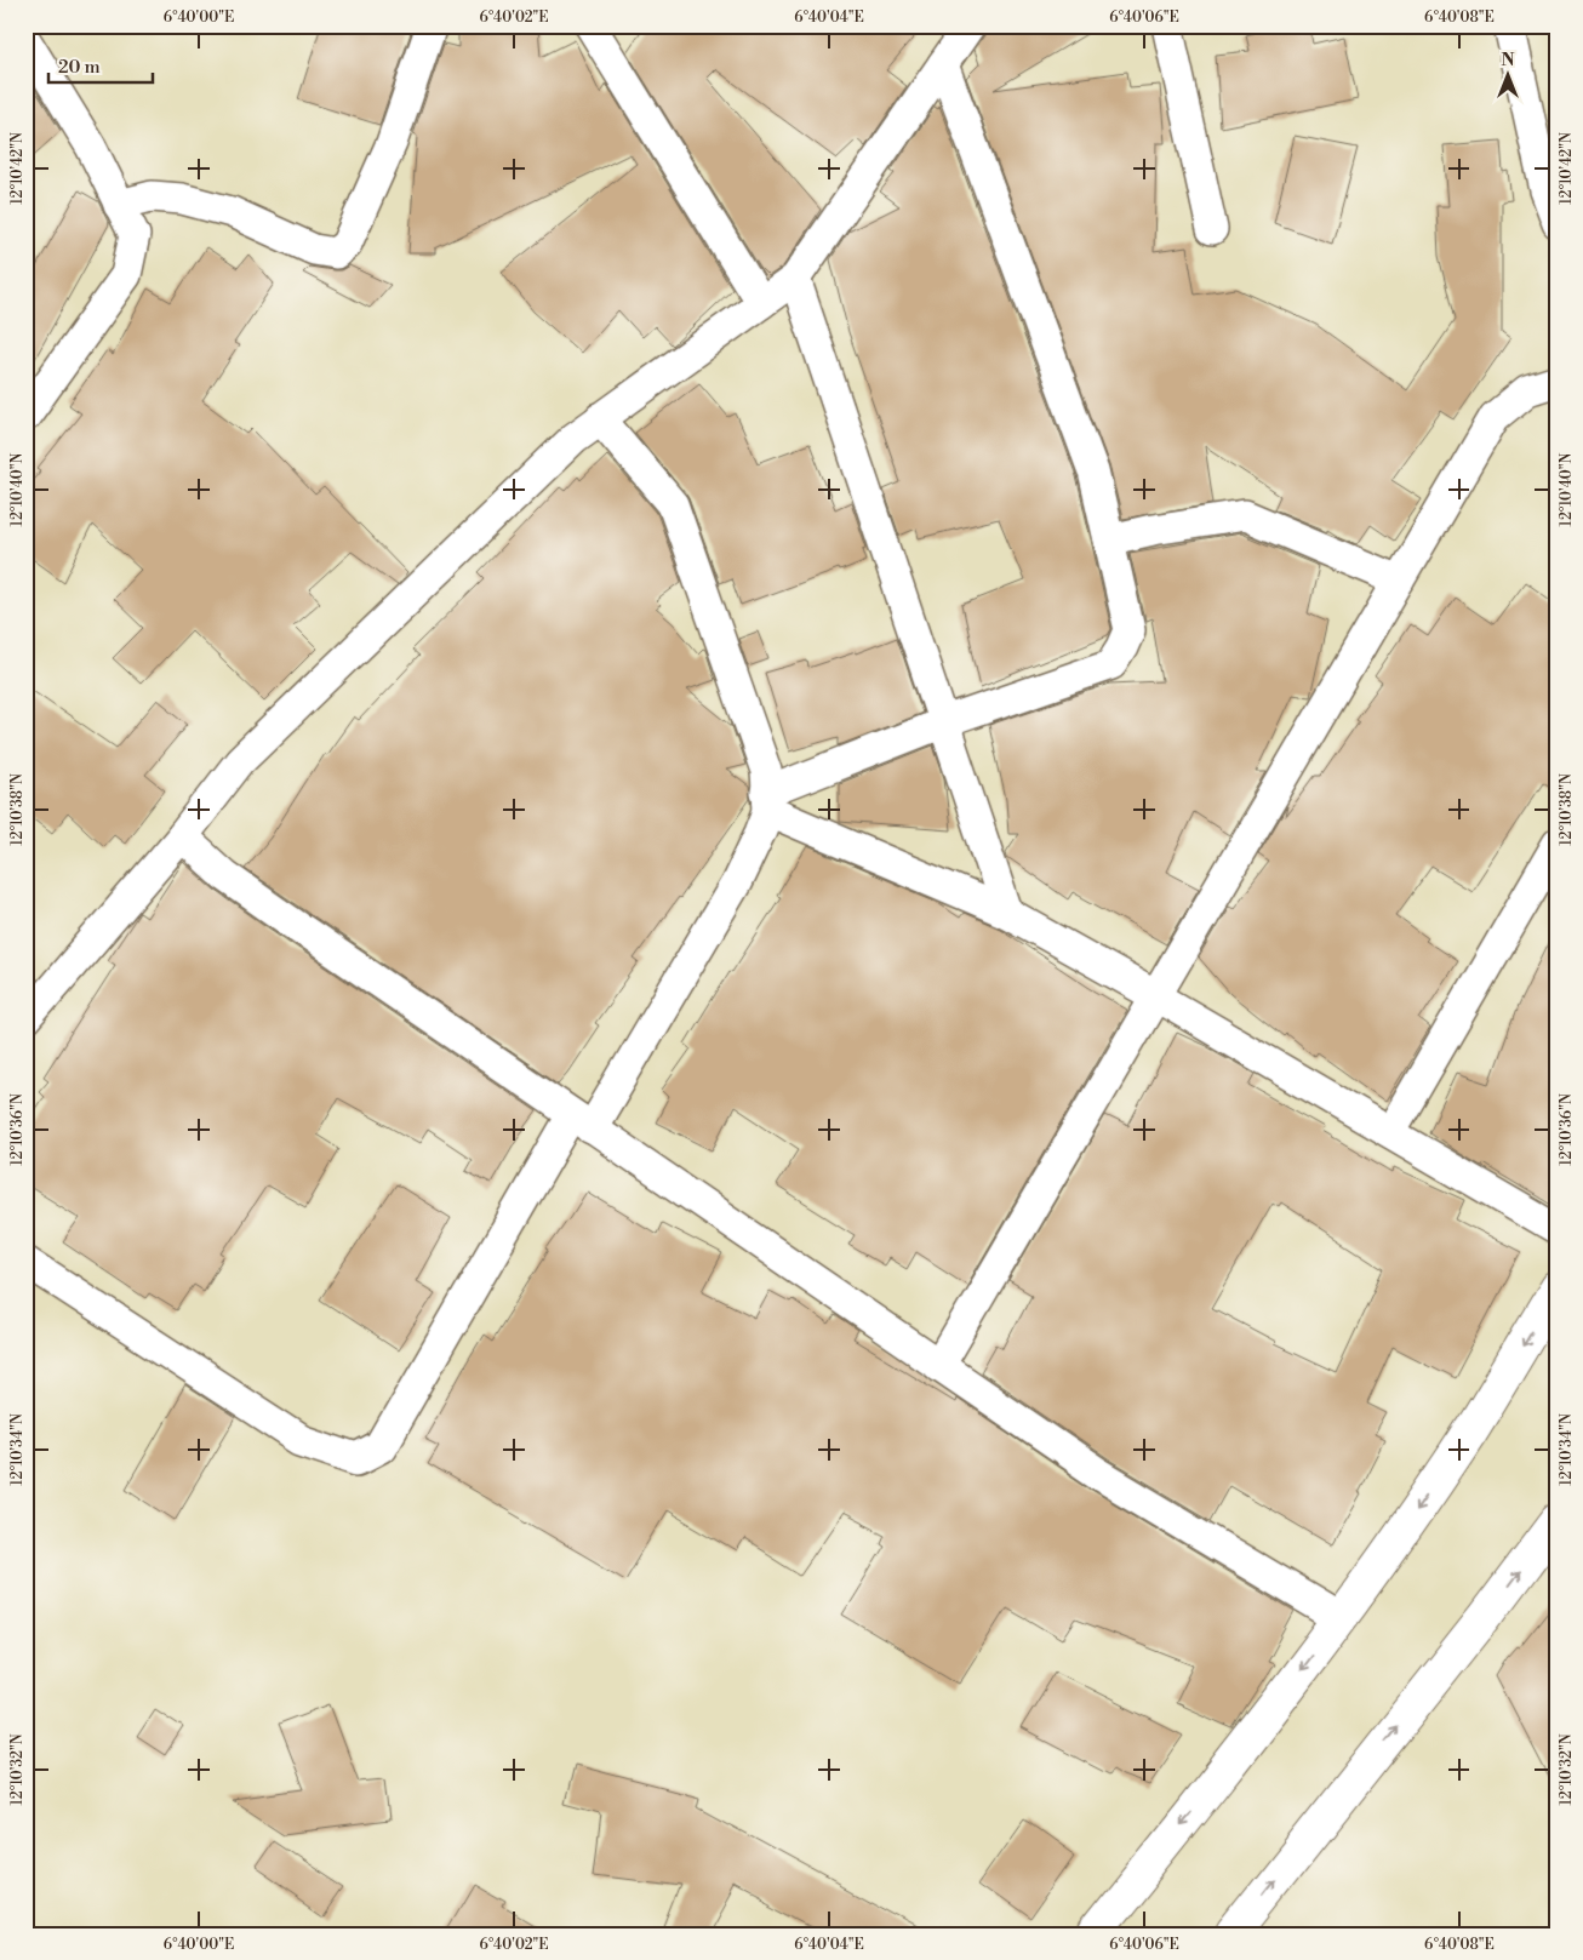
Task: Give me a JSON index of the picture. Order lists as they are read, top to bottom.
{
  "scale_bar": "20 m",
  "north": "top",
  "coordinates": [
    "6°40'00\"E",
    "6°40'02\"E",
    "6°40'04\"E",
    "6°40'06\"E",
    "6°40'08\"E",
    "12°10'42\"N",
    "12°10'40\"N",
    "12°10'38\"N",
    "12°10'36\"N",
    "12°10'34\"N",
    "12°10'32\"N"
  ]
}
